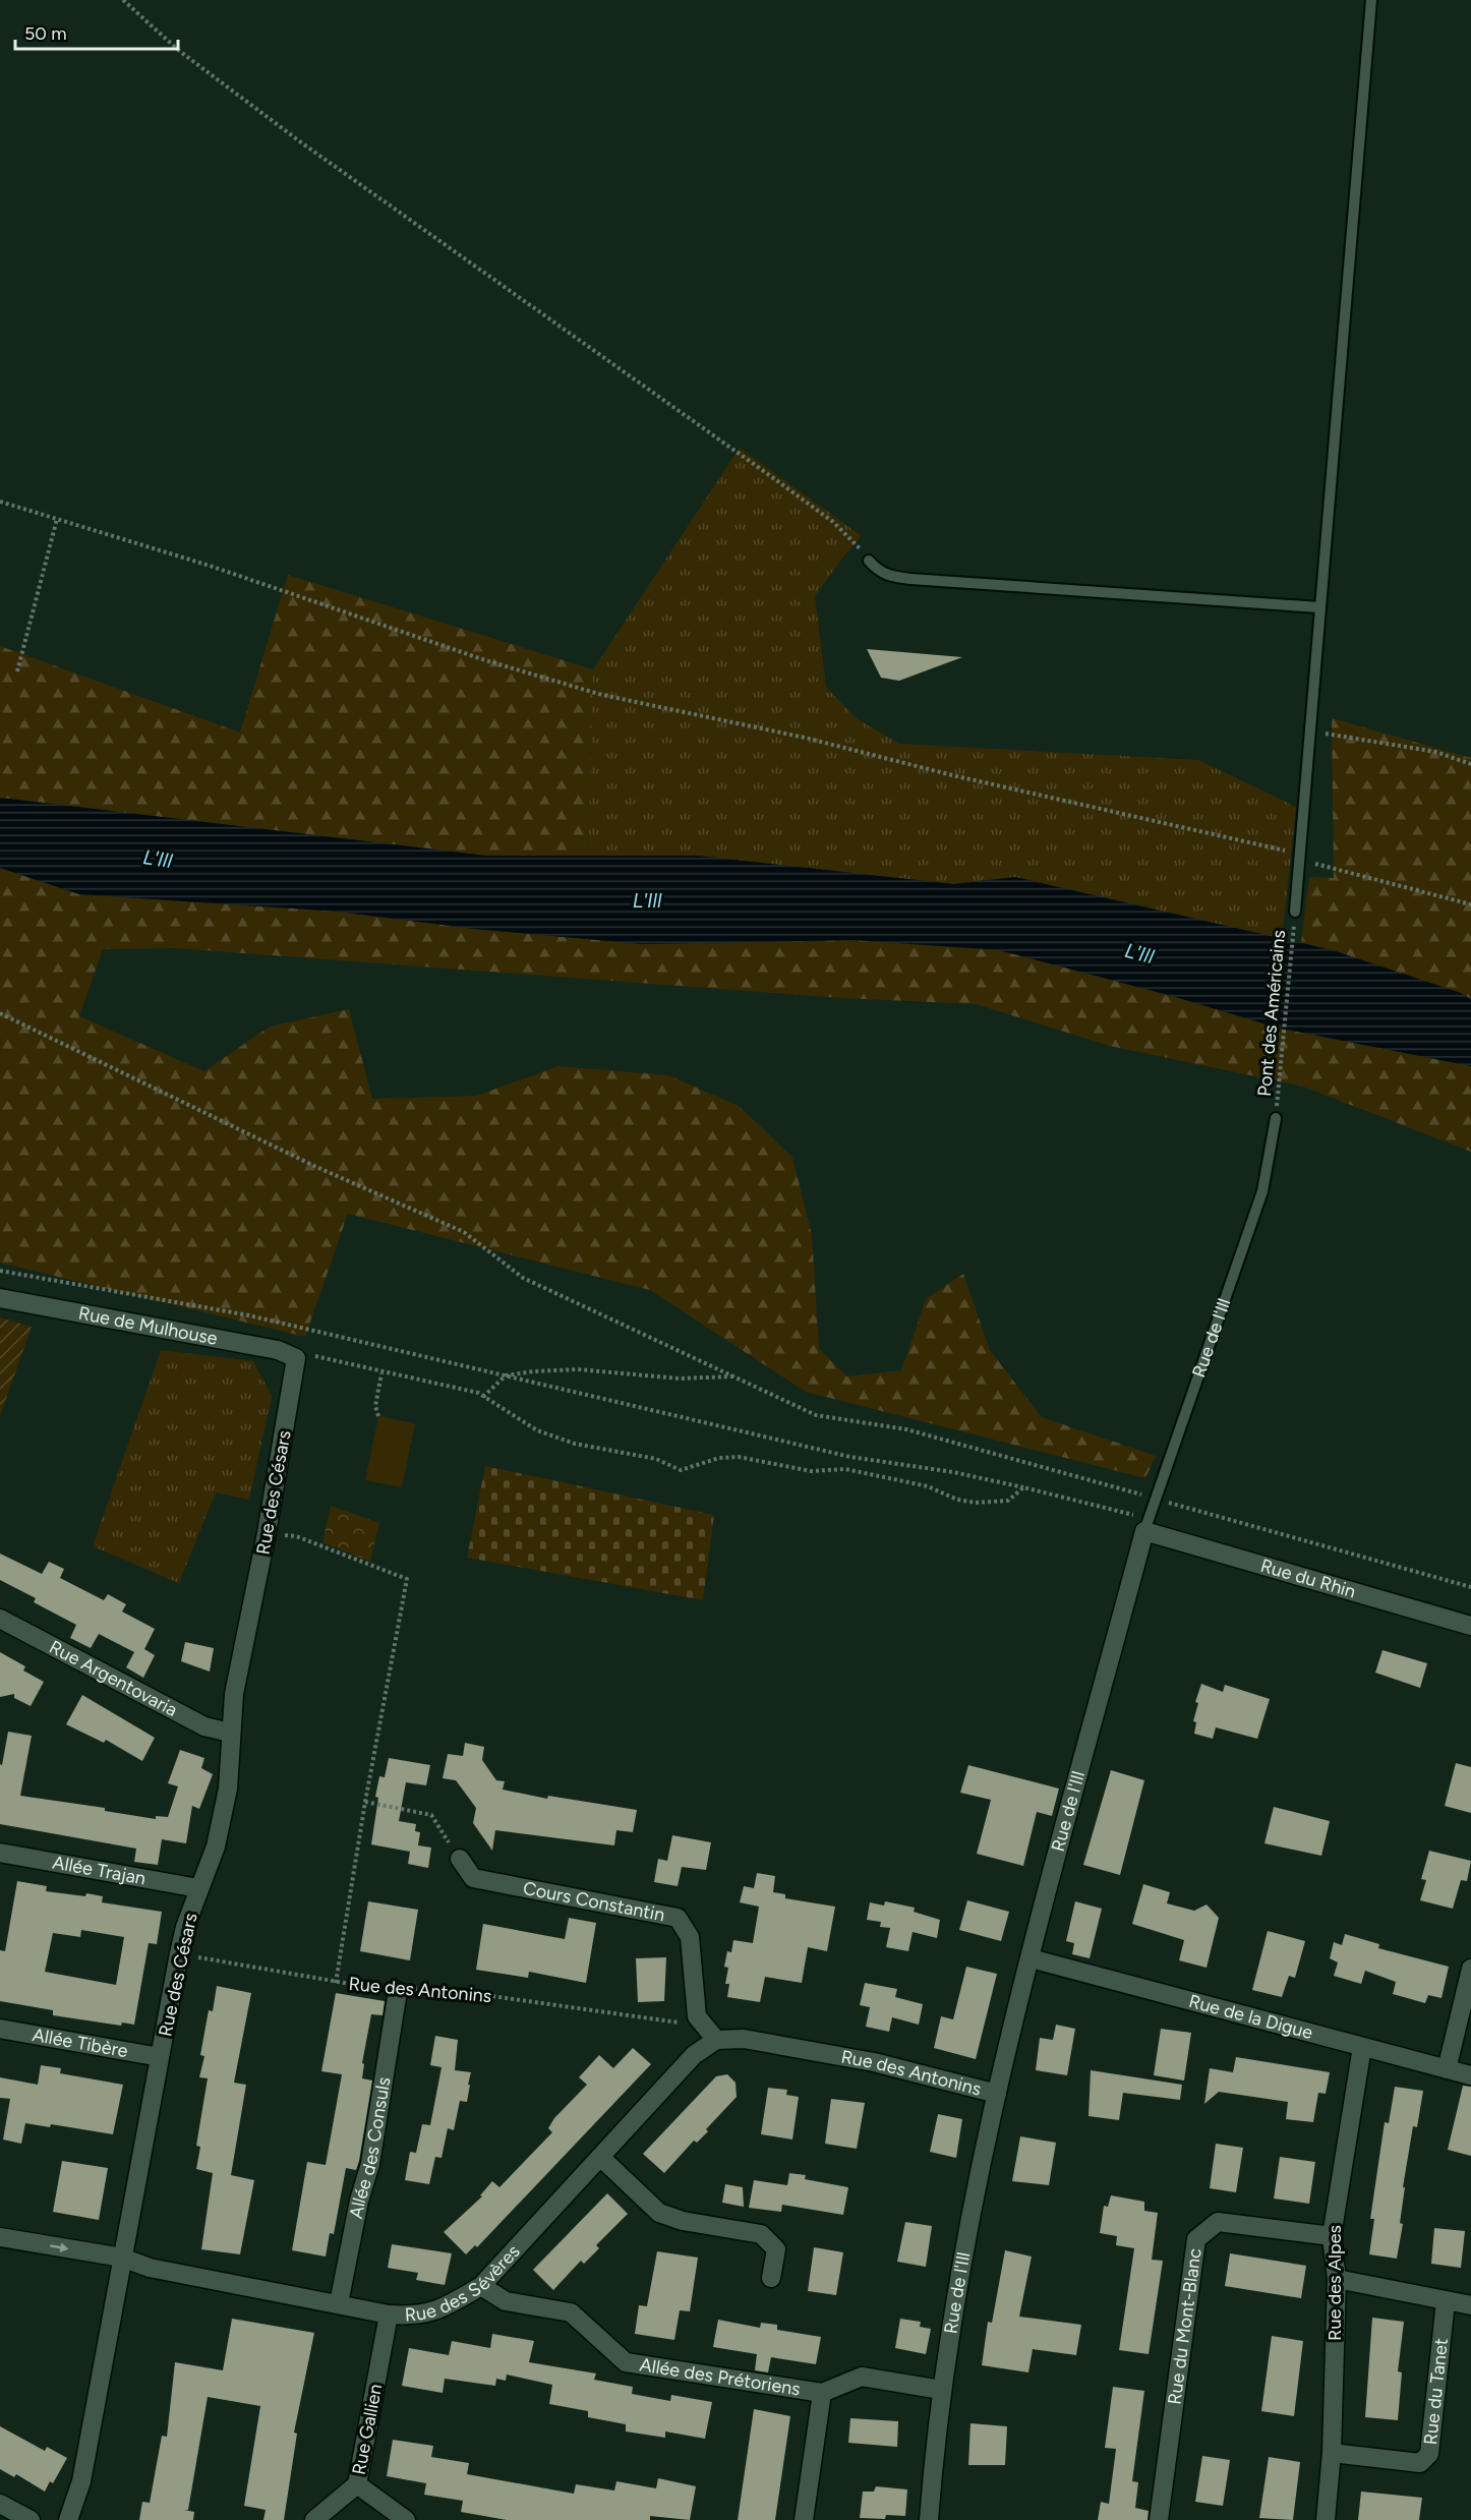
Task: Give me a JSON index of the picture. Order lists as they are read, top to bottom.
{
  "streets": {
    "street": [
      "Rue de Mulhouse",
      "Rue de l'Ill",
      "Rue des Césars",
      "Rue du Rhin",
      "Rue Argentovaria",
      "Allée Trajan",
      "Cours Constantin",
      "Rue des Antonins",
      "Rue de la Digue",
      "Allée Tibère",
      "Allée des Consuls",
      "Rue des Sévères",
      "Rue des Alpes",
      "Rue du Mont-Blanc",
      "Allée des Prétoriens",
      "Rue du Tanet",
      "Rue Gallien"
    ],
    "path": ["Pont des Américains"]
  },
  "crossings": [
    ["Pont des Américains", "Rue de l'Ill"],
    ["Rue de Mulhouse", "Rue des Césars"],
    ["Rue de l'Ill", "Rue du Rhin"],
    ["Rue de l'Ill", "Rue des Antonins"],
    ["Rue de l'Ill", "Rue de la Digue"],
    ["Rue de l'Ill", "Allée des Prétoriens"],
    ["Rue des Césars", "Rue Argentovaria"],
    ["Rue des Césars", "Allée Trajan"],
    ["Rue des Césars", "Rue des Antonins"],
    ["Rue des Césars", "Allée Tibère"],
    ["Rue des Césars", "Rue des Sévères"],
    ["Cours Constantin", "Rue des Antonins"],
    ["Rue des Antonins", "Allée des Consuls"],
    ["Rue des Antonins", "Rue des Sévères"],
    ["Rue de la Digue", "Rue des Alpes"],
    ["Allée des Consuls", "Rue des Sévères"],
    ["Rue des Sévères", "Allée des Prétoriens"],
    ["Rue des Sévères", "Rue Gallien"],
    ["Rue des Alpes", "Rue du Mont-Blanc"],
    ["Rue des Alpes", "Rue du Tanet"]
  ],
  "water": ["L'Ill"],
  "scale_bar": "50 m"
}
